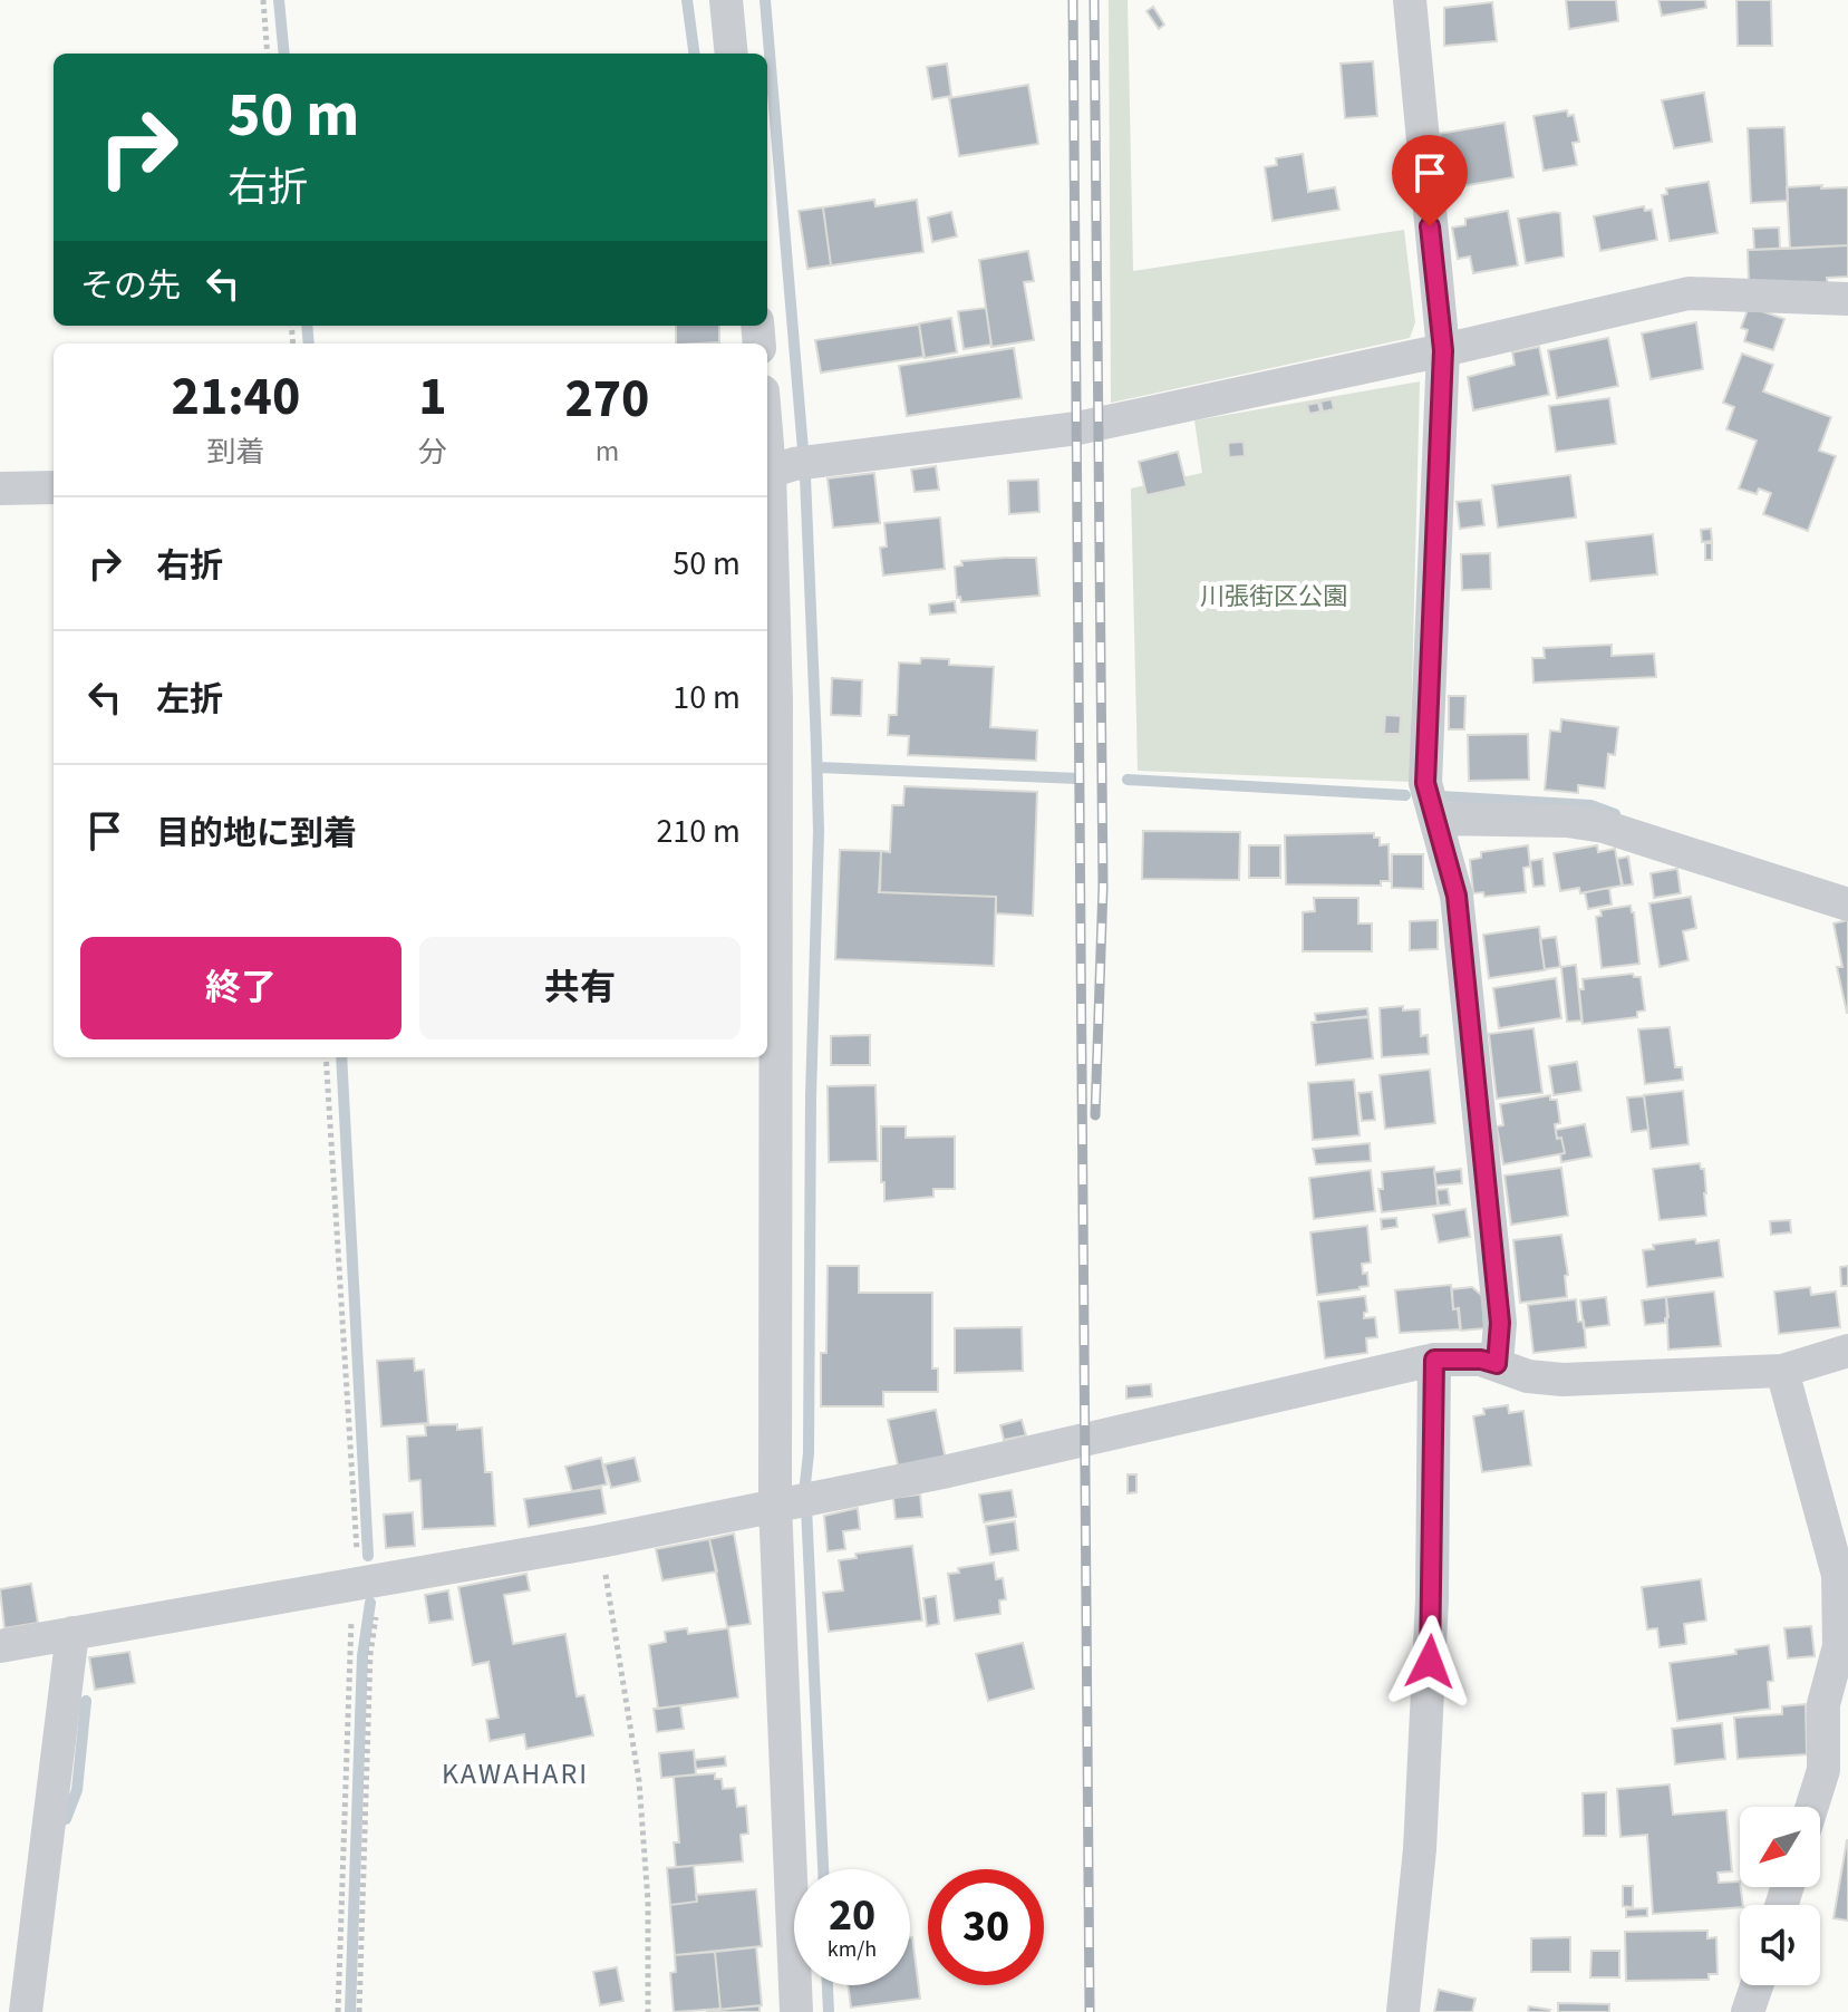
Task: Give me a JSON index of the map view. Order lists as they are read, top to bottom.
{
  "districts": ["KAWAHARI"],
  "parks": ["川張街区公園"],
  "north": "bottom left",
  "page": {
    "turn": ["50 m", "右折"],
    "then": "その先",
    "eta": [
      "21:40",
      "到着",
      "1",
      "分",
      "270",
      "m"
    ],
    "list": [
      {
        "name": "右折",
        "value": "50 m"
      },
      {
        "name": "左折",
        "value": "10 m"
      },
      {
        "name": "目的地に到着",
        "value": "210 m"
      }
    ],
    "buttons": ["終了", "共有"],
    "speed": "20 km/h",
    "limit": "30"
  }
}
